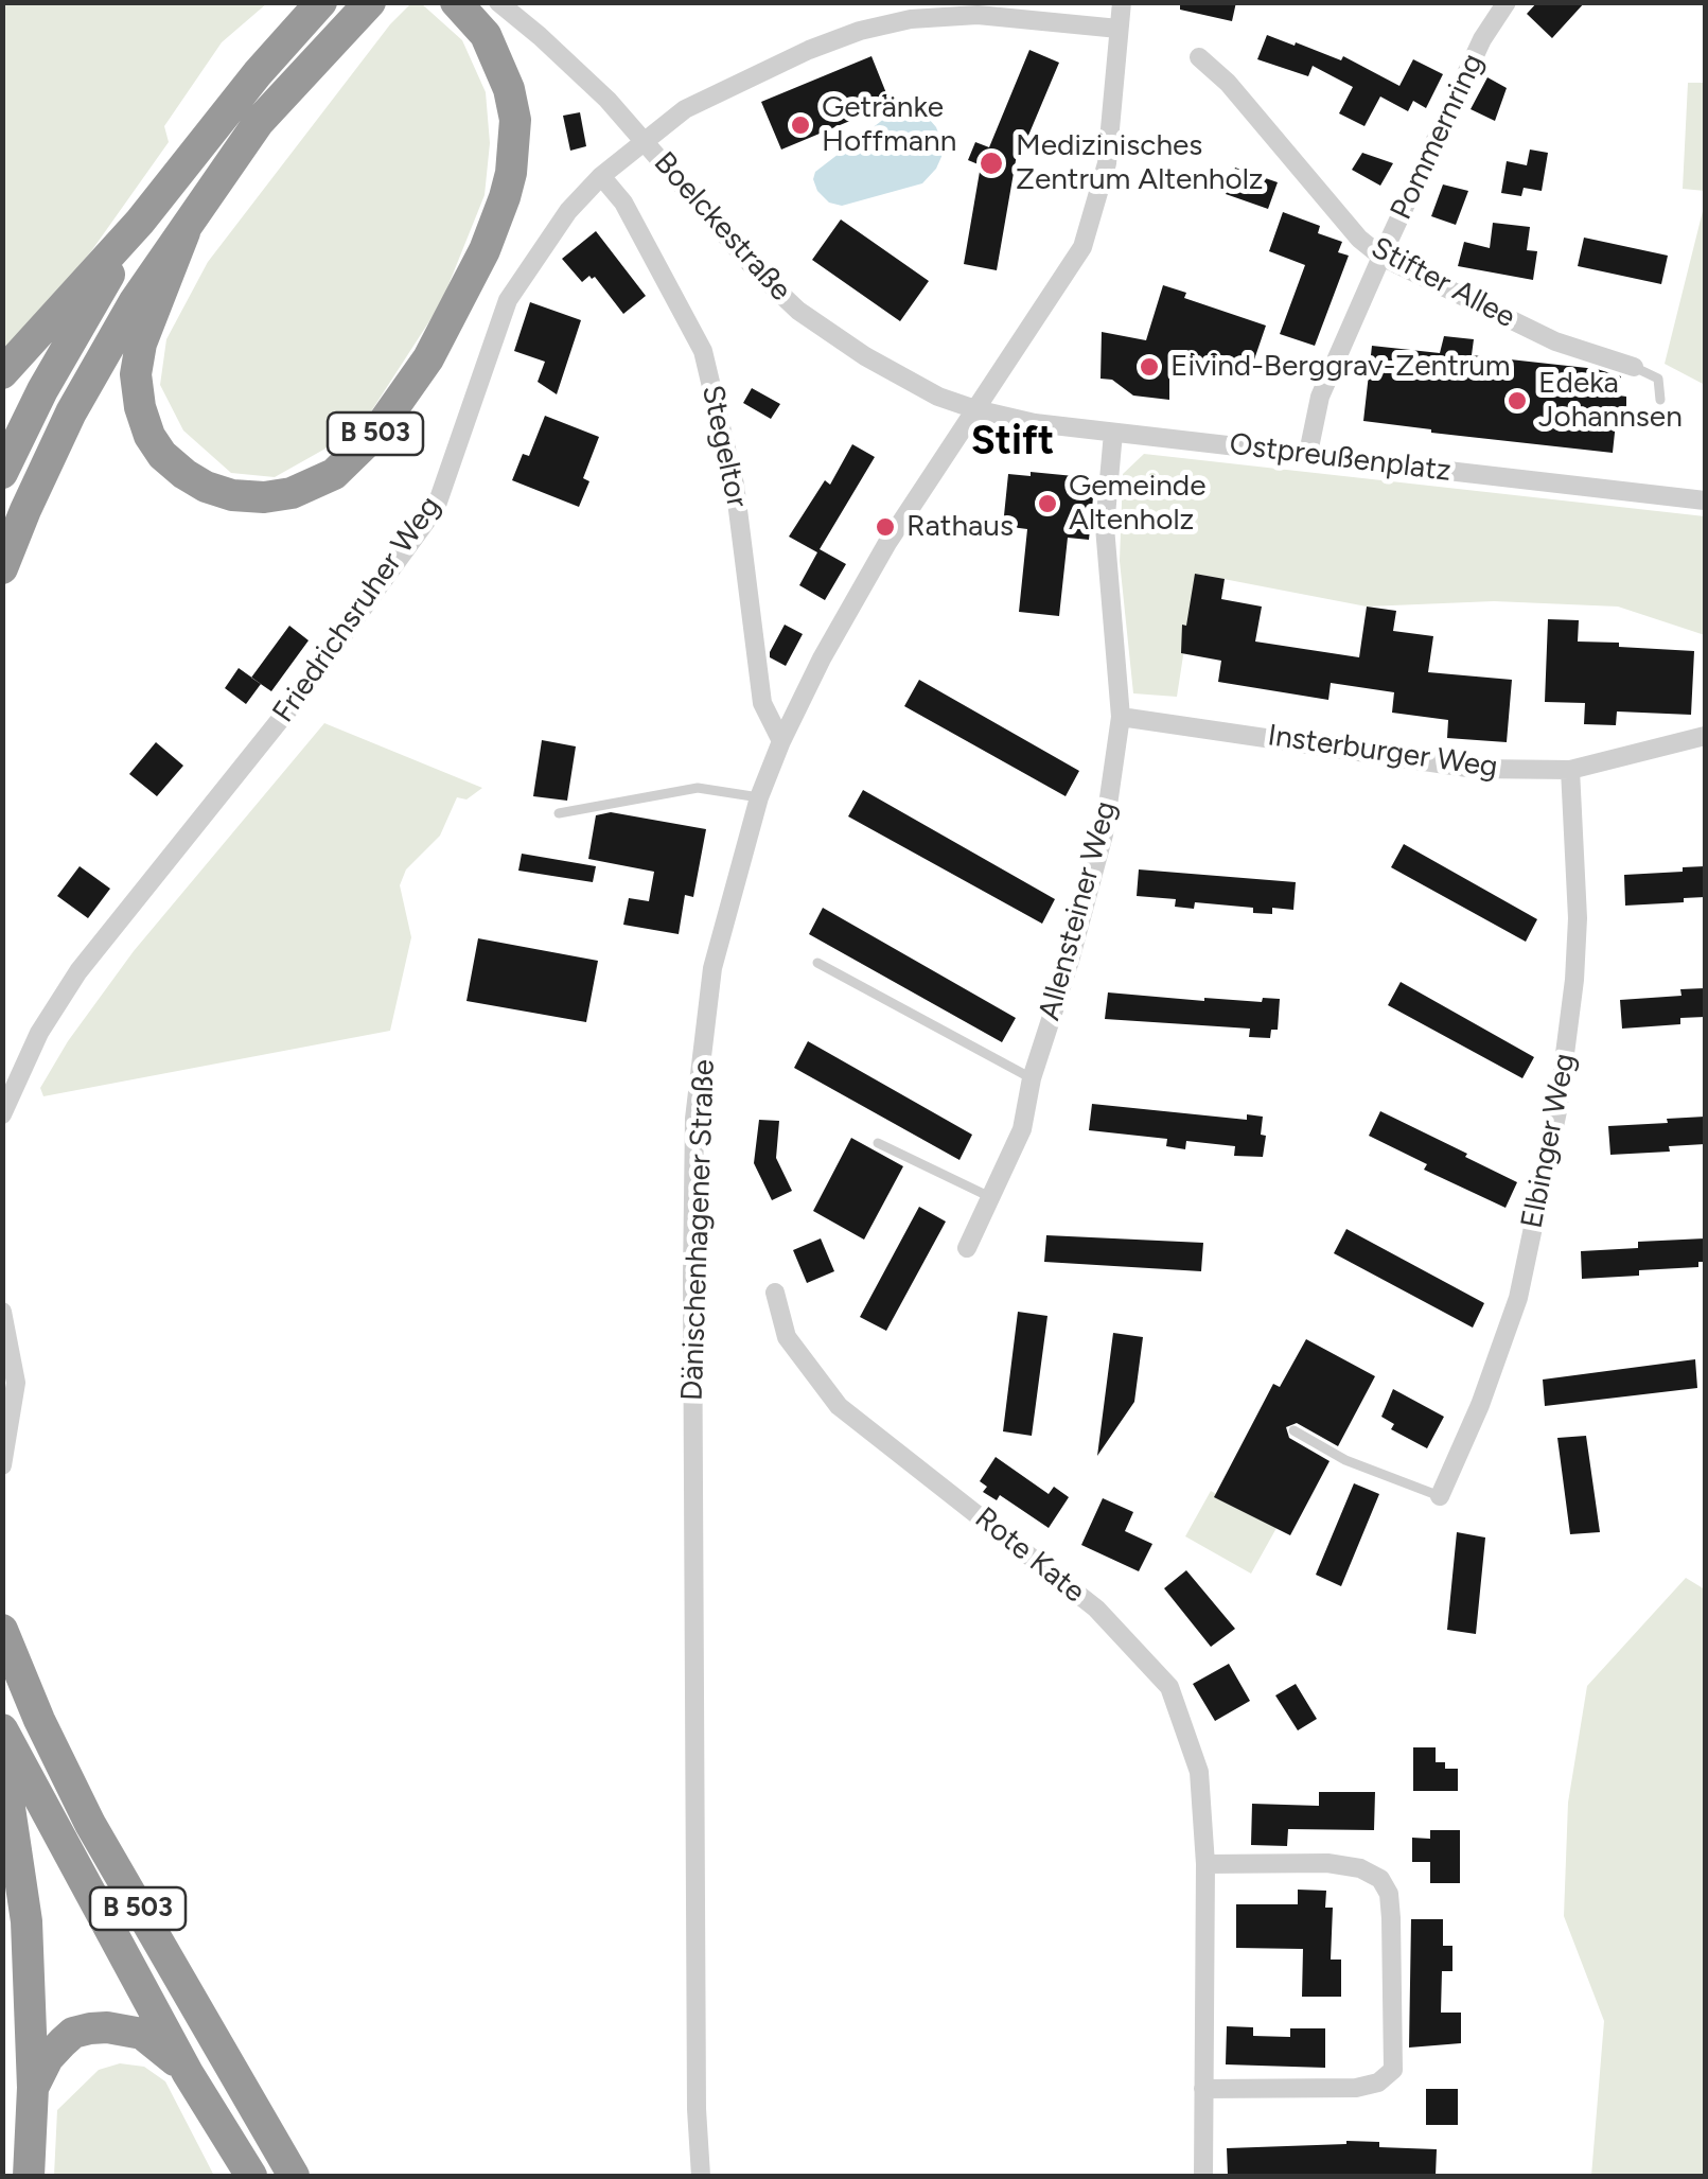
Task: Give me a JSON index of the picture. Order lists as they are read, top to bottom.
{
  "streets": {
    "highway": ["B 503"],
    "street": [
      "Pommernring",
      "Boelckestraße",
      "Stifter Allee",
      "Stegeltor",
      "Ostpreußenplatz",
      "Friedrichsruher Weg",
      "Insterburger Weg",
      "Allensteiner Weg",
      "Elbinger Weg",
      "Dänischenhagener Straße",
      "Rote Kate"
    ]
  },
  "crossings": [
    ["Pommernring", "Stifter Allee"],
    ["Pommernring", "Ostpreußenplatz"],
    ["Boelckestraße", "Ostpreußenplatz"],
    ["Boelckestraße", "Friedrichsruher Weg"],
    ["Boelckestraße", "Dänischenhagener Straße"],
    ["Stegeltor", "Friedrichsruher Weg"],
    ["Stegeltor", "Dänischenhagener Straße"],
    ["Ostpreußenplatz", "Allensteiner Weg"],
    ["Ostpreußenplatz", "Dänischenhagener Straße"],
    ["Friedrichsruher Weg", "Dänischenhagener Straße"],
    ["Insterburger Weg", "Allensteiner Weg"],
    ["Insterburger Weg", "Elbinger Weg"]
  ],
  "districts": ["Stift"],
  "places": [
    "Getränke Hoffmann",
    "Medizinisches Zentrum Altenholz",
    "Eivind-Berggrav-Zentrum",
    "Edeka Johannsen",
    "Gemeinde Altenholz",
    "Rathaus"
  ]
}
